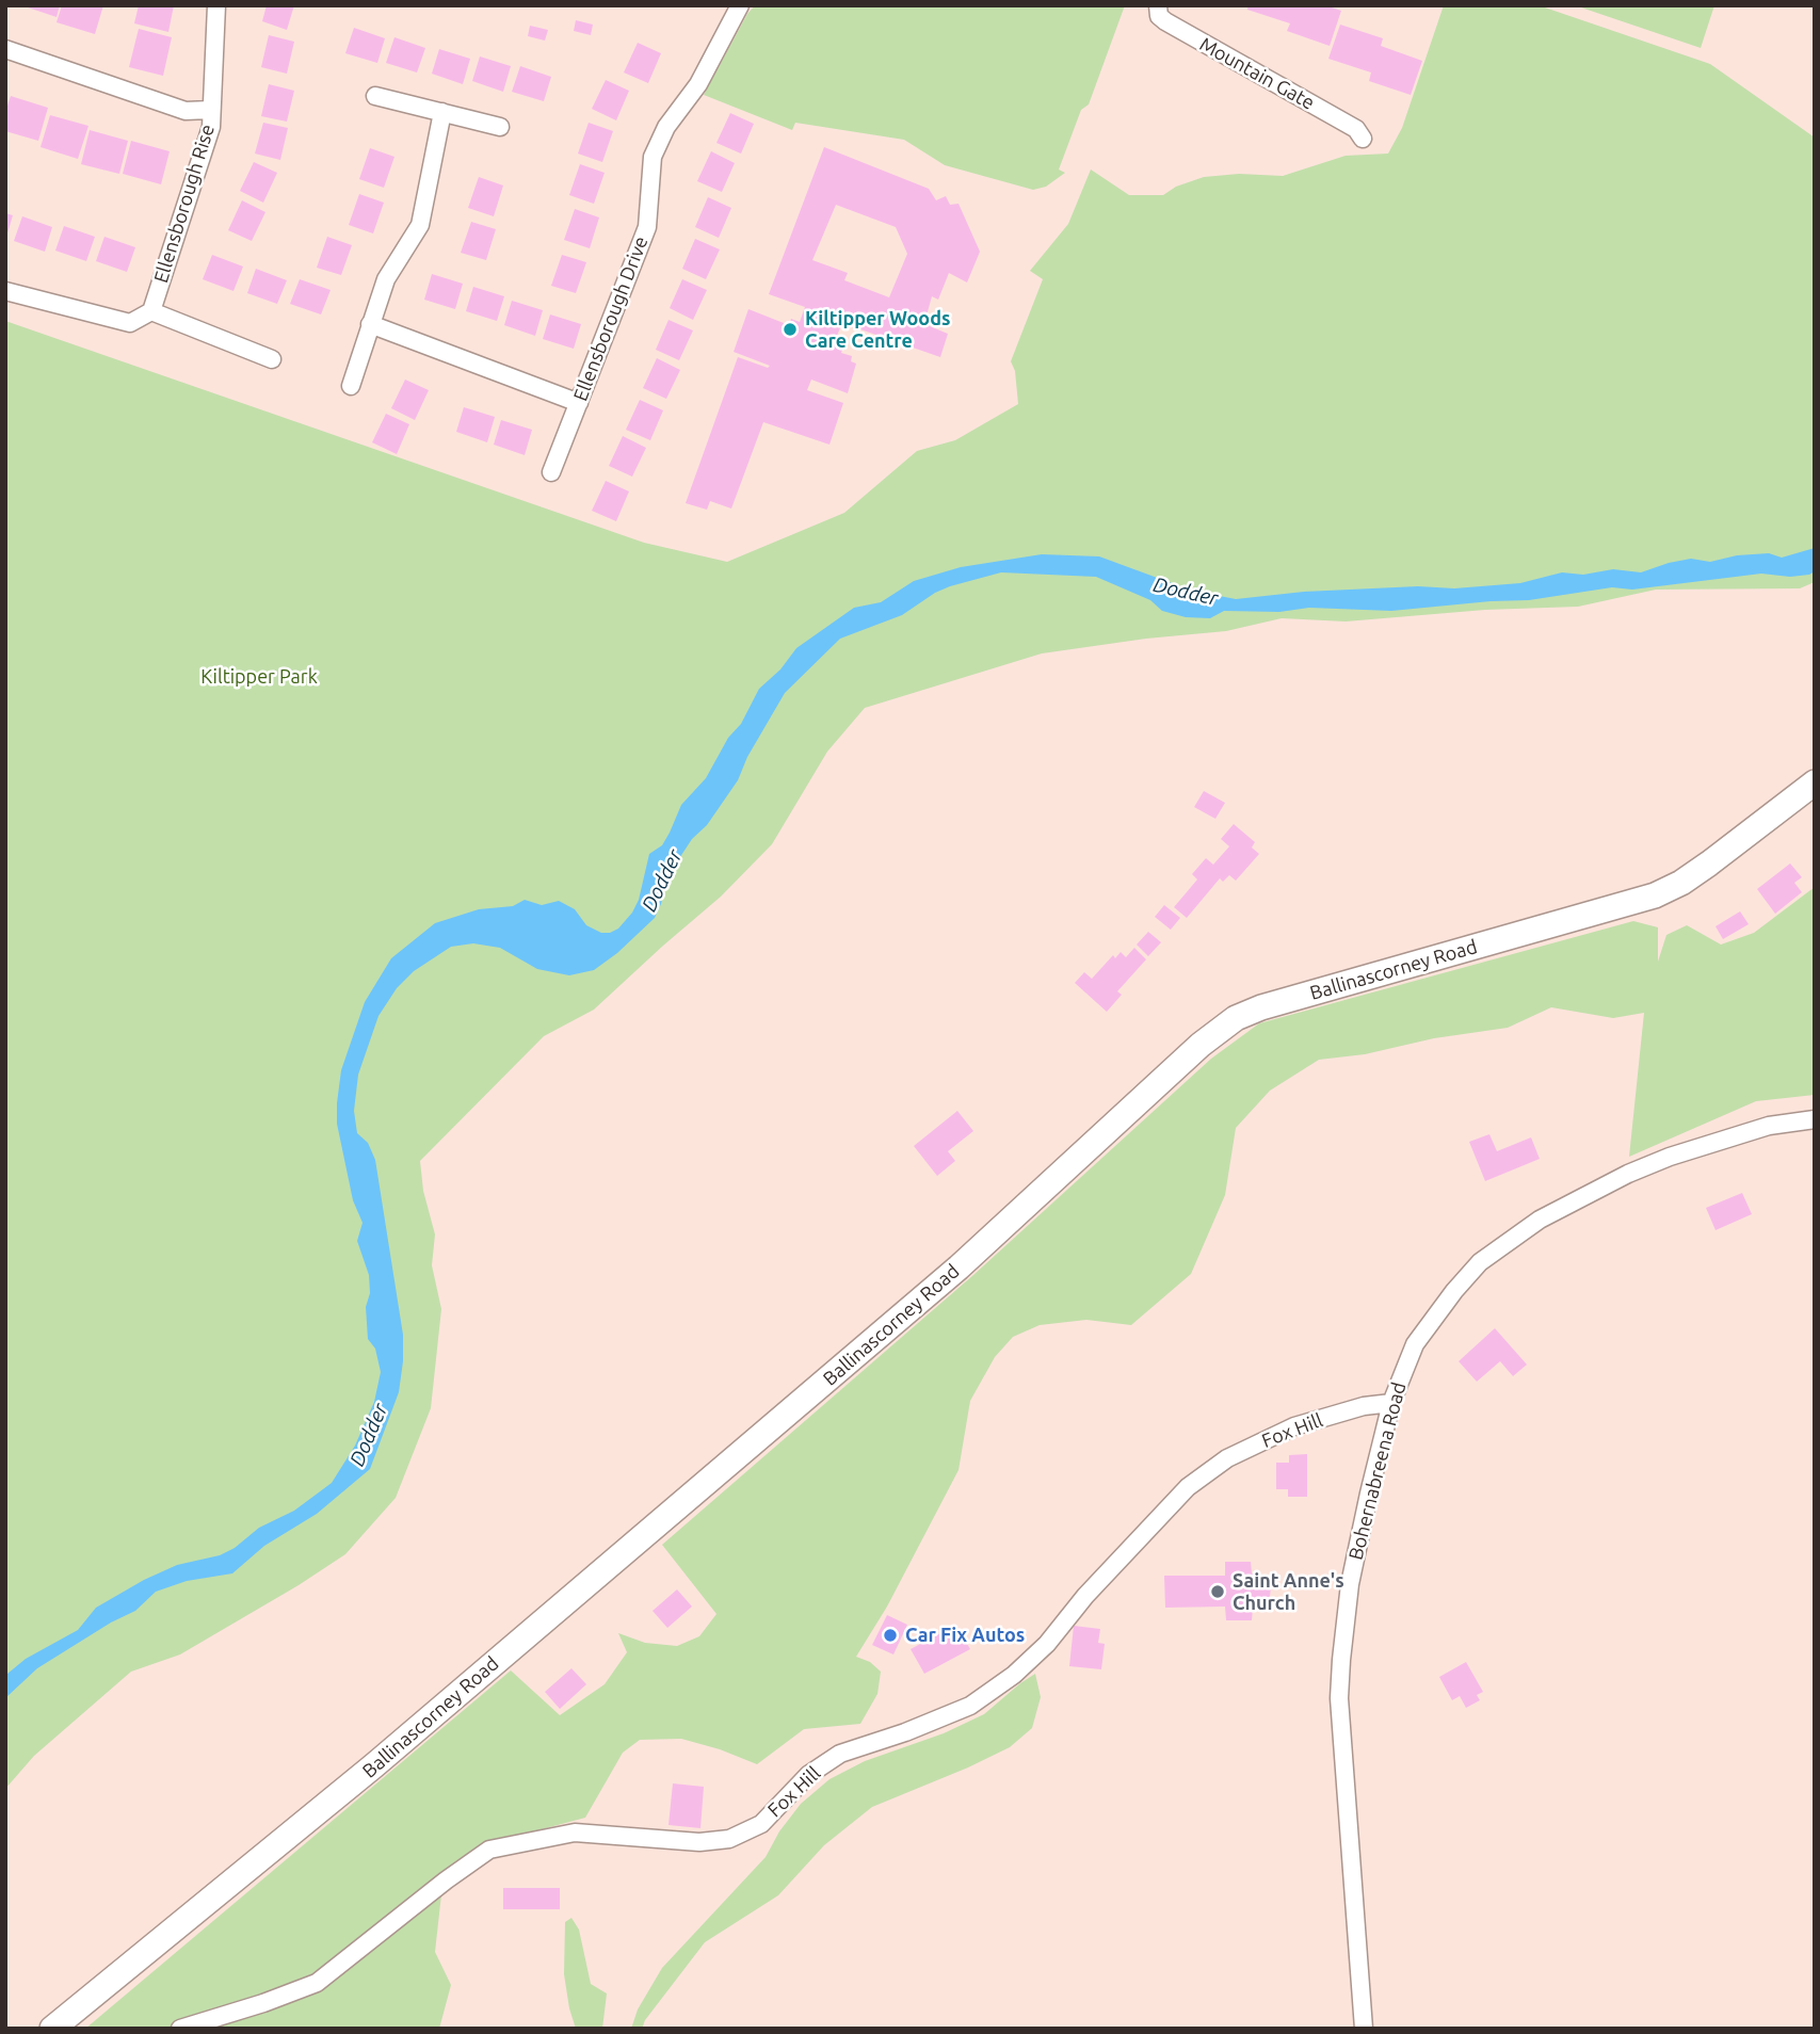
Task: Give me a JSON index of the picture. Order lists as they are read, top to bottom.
{
  "streets": {
    "main road": ["Ballinascorney Road"],
    "street": [
      "Mountain Gate",
      "Ellensborough Rise",
      "Ellensborough Drive",
      "Fox Hill",
      "Bohernabreena Road"
    ]
  },
  "crossings": [
    ["Fox Hill", "Bohernabreena Road"]
  ],
  "water": ["Dodder"],
  "parks": ["Kiltipper Park"],
  "places": ["Kiltipper Woods Care Centre", "Saint Anne's Church", "Car Fix Autos"]
}
